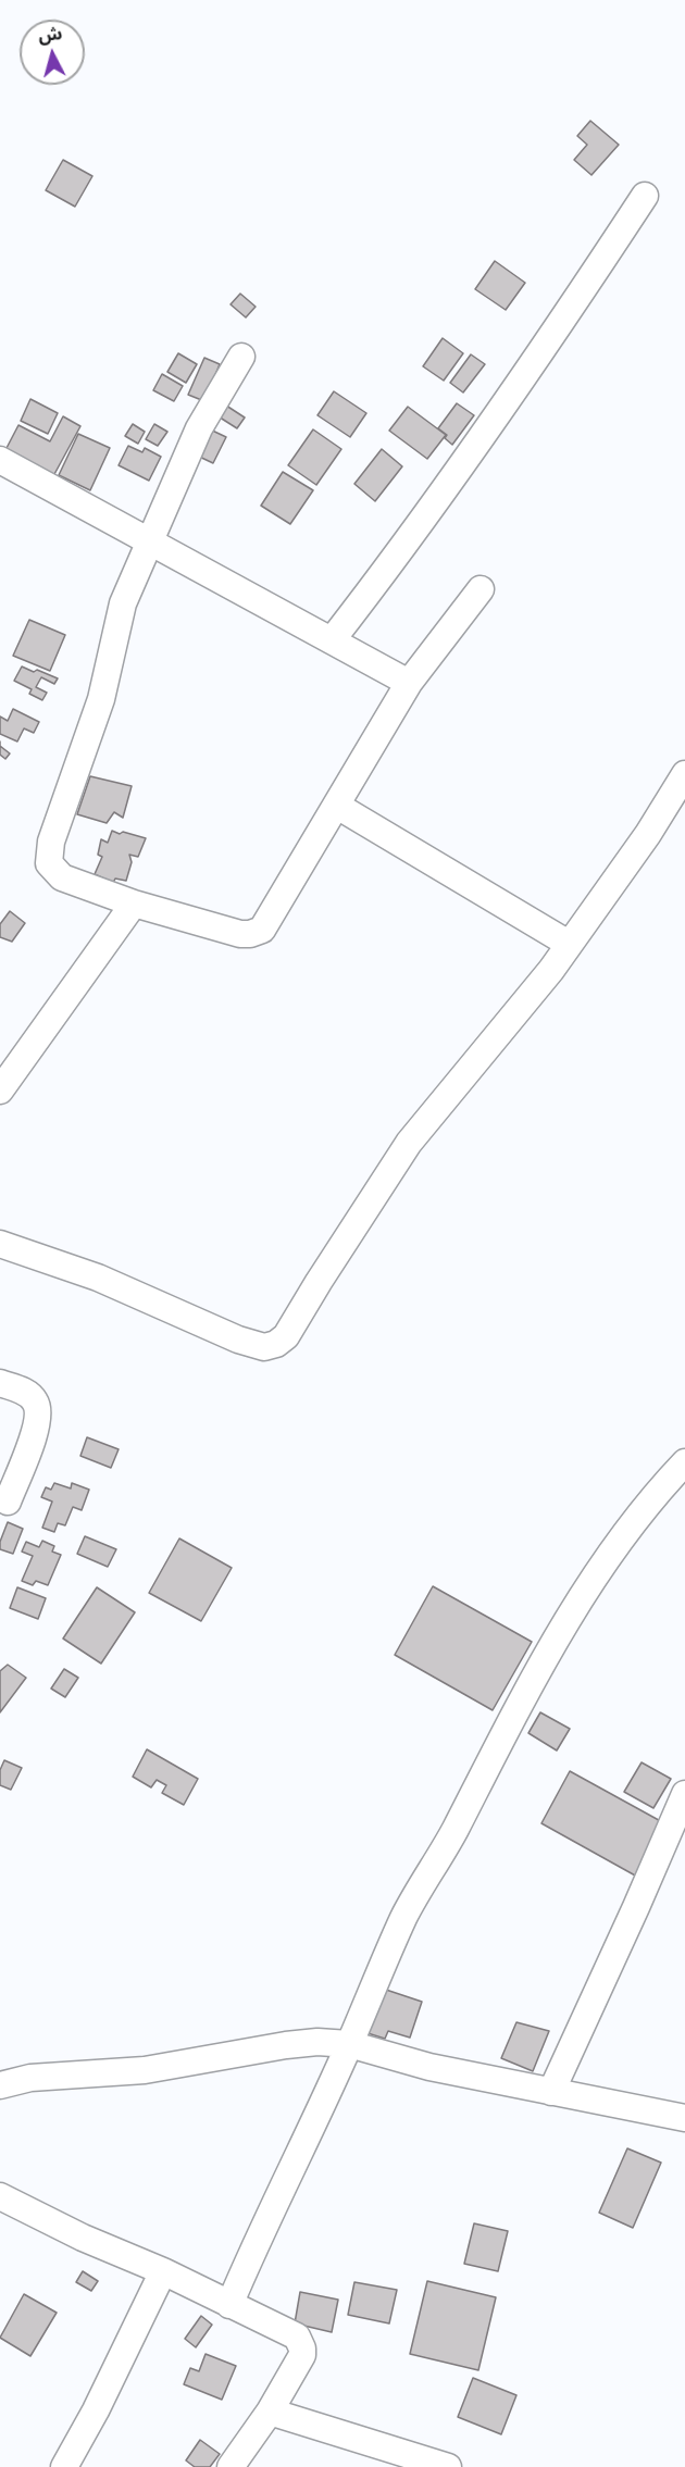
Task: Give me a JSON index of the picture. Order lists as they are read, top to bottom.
{
  "north": "top"
}
